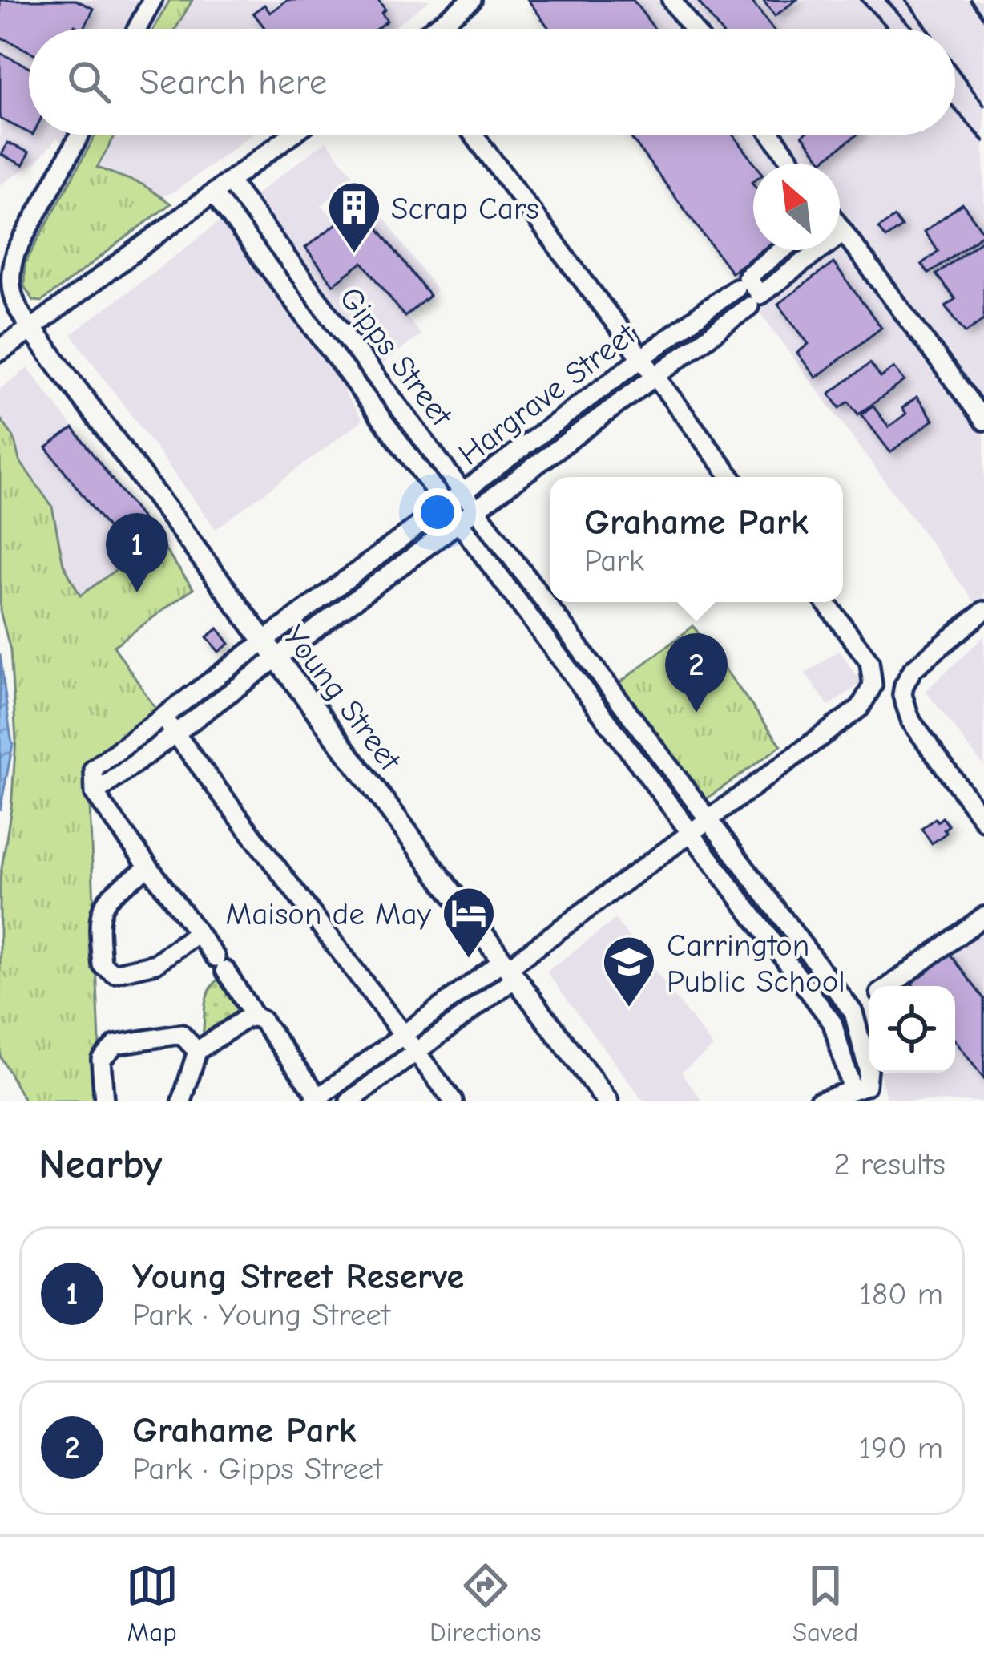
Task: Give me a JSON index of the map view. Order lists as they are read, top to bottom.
{
  "streets": {
    "main road": ["Young Street"],
    "street": ["Gipps Street", "Hargrave Street"]
  },
  "crossings": [
    ["Gipps Street", "Hargrave Street"],
    ["Hargrave Street", "Young Street"]
  ],
  "places": {
    "building": ["Scrap Cars"],
    "hotel": ["Maison de May"],
    "school or university": ["Carrington Public School"]
  },
  "north": "top left",
  "page": {
    "search": "Search here",
    "popup": ["Grahame Park", "Park"],
    "pins": ["1", "2"],
    "heading": ["Nearby", "2 results"],
    "list": [
      {
        "mark": "1",
        "name": "Young Street Reserve",
        "note": "Park · Young Street",
        "value": "180 m"
      },
      {
        "mark": "2",
        "name": "Grahame Park",
        "note": "Park · Gipps Street",
        "value": "190 m"
      }
    ],
    "nav": ["Map", "Directions", "Saved"]
  }
}
